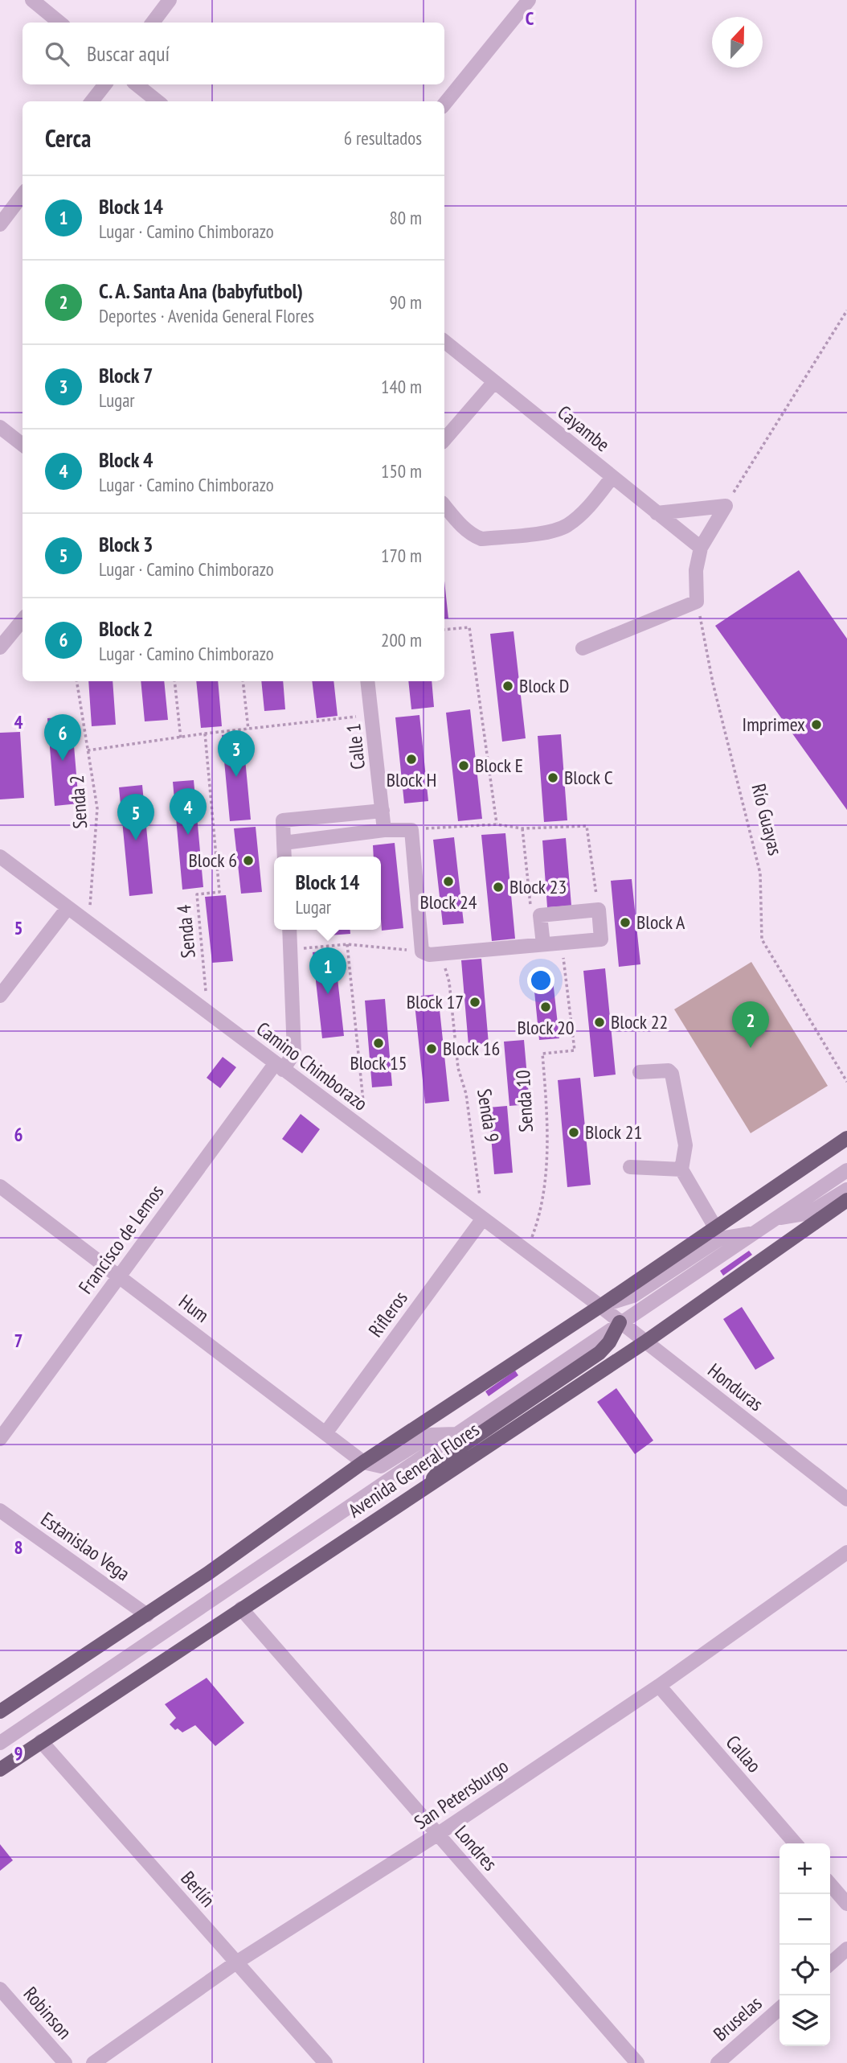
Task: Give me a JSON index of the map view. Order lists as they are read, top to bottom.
{
  "streets": {
    "main road": ["Avenida General Flores"],
    "street": [
      "Cayambe",
      "Calle 1",
      "Camino Chimborazo",
      "Francisco de Lemos",
      "Hum",
      "Rifleros",
      "Honduras",
      "Estanislao Vega",
      "Callao",
      "San Petersburgo",
      "Londres",
      "Berlín",
      "Robinson",
      "Bruselas"
    ],
    "path": [
      "Senda 2",
      "Río Guayas",
      "Senda 4",
      "Senda 10",
      "Senda 9"
    ]
  },
  "crossings": [
    ["Senda 2", "Camino Chimborazo"],
    ["Senda 4", "Camino Chimborazo"],
    ["Camino Chimborazo", "Senda 10"],
    ["Camino Chimborazo", "Senda 9"],
    ["Camino Chimborazo", "Francisco de Lemos"],
    ["Camino Chimborazo", "Rifleros"],
    ["Camino Chimborazo", "Honduras"],
    ["Camino Chimborazo", "Avenida General Flores"],
    ["Senda 9", "Rifleros"],
    ["Francisco de Lemos", "Hum"],
    ["Hum", "Rifleros"],
    ["Hum", "Avenida General Flores"],
    ["Honduras", "Avenida General Flores"],
    ["Avenida General Flores", "Estanislao Vega"],
    ["Avenida General Flores", "Londres"],
    ["Avenida General Flores", "Berlín"],
    ["Callao", "San Petersburgo"],
    ["San Petersburgo", "Londres"],
    ["San Petersburgo", "Berlín"]
  ],
  "places": [
    "Block D",
    "Imprimex",
    "Block H",
    "Block E",
    "Block C",
    "Block 6",
    "Block 24",
    "Block 23",
    "Block A",
    "Block 17",
    "Block 20",
    "Block 22",
    "Block 15",
    "Block 16",
    "Block 21"
  ],
  "north": "top",
  "page": {
    "search": "Buscar aquí",
    "heading": ["Cerca", "6 resultados"],
    "list": [
      {
        "mark": "1",
        "name": "Block 14",
        "note": "Lugar · Camino Chimborazo",
        "value": "80 m"
      },
      {
        "mark": "2",
        "name": "C. A. Santa Ana (babyfutbol)",
        "note": "Deportes · Avenida General Flores",
        "value": "90 m"
      },
      {
        "mark": "3",
        "name": "Block 7",
        "note": "Lugar",
        "value": "140 m"
      },
      {
        "mark": "4",
        "name": "Block 4",
        "note": "Lugar · Camino Chimborazo",
        "value": "150 m"
      },
      {
        "mark": "5",
        "name": "Block 3",
        "note": "Lugar · Camino Chimborazo",
        "value": "170 m"
      },
      {
        "mark": "6",
        "name": "Block 2",
        "note": "Lugar · Camino Chimborazo",
        "value": "200 m"
      }
    ],
    "pins": [
      "6",
      "3",
      "4",
      "5",
      "1",
      "2"
    ],
    "popup": ["Block 14", "Lugar"],
    "map_buttons": ["+", "−"]
  },
  "grid": {
    "columns": ["C"],
    "rows": [
      "4",
      "5",
      "6",
      "7",
      "8",
      "9"
    ]
  }
}
